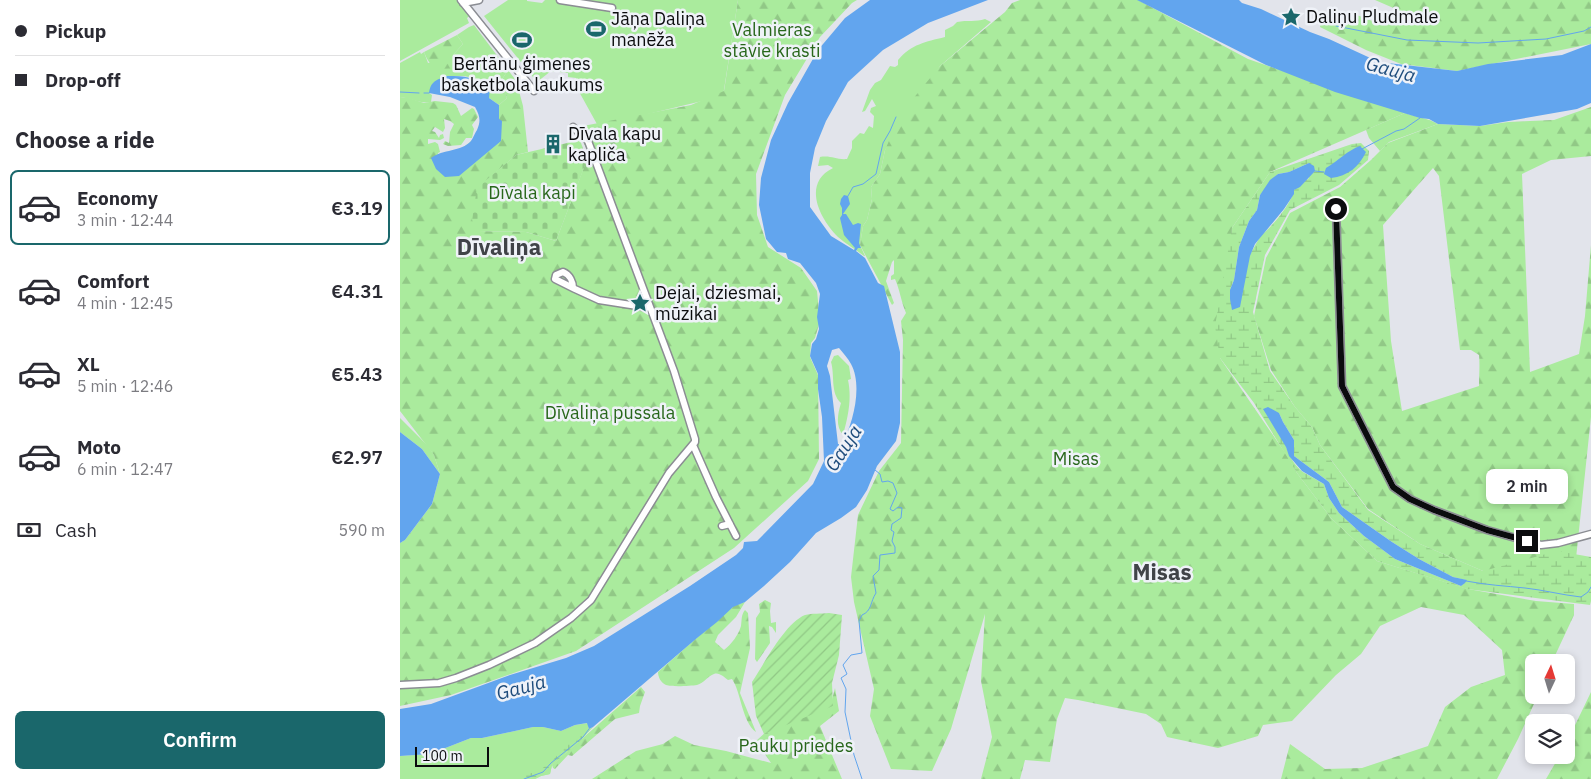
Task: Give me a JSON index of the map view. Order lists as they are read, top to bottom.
{
  "districts": ["Dīvaliņa", "Misas"],
  "water": ["Gauja"],
  "parks": [
    "Valmieras stāvie krasti",
    "Dīvala kapi",
    "Dīvaliņa pussala",
    "Misas",
    "Pauku priedes"
  ],
  "places": {
    "place": ["Daliņu Pludmale", "Dejai, dziesmai, mūzikai"],
    "sports": ["Jāņa Daliņa manēža", "Bertānu ģimenes basketbola laukums"],
    "building": ["Dīvala kapu kapliča"]
  },
  "scale_bar": "100 m",
  "north": "top",
  "page": {
    "banner": ["Pickup", "Drop-off"],
    "heading": "Choose a ride",
    "list": [
      {
        "name": "Economy",
        "note": "3 min · 12:44",
        "value": "€3.19"
      },
      {
        "name": "Comfort",
        "note": "4 min · 12:45",
        "value": "€4.31"
      },
      {
        "name": "XL",
        "note": "5 min · 12:46",
        "value": "€5.43"
      },
      {
        "name": "Moto",
        "note": "6 min · 12:47",
        "value": "€2.97"
      }
    ],
    "bubble": "2 min",
    "pay": ["Cash", "590 m"],
    "buttons": "Confirm",
    "scale": "100 m"
  }
}
